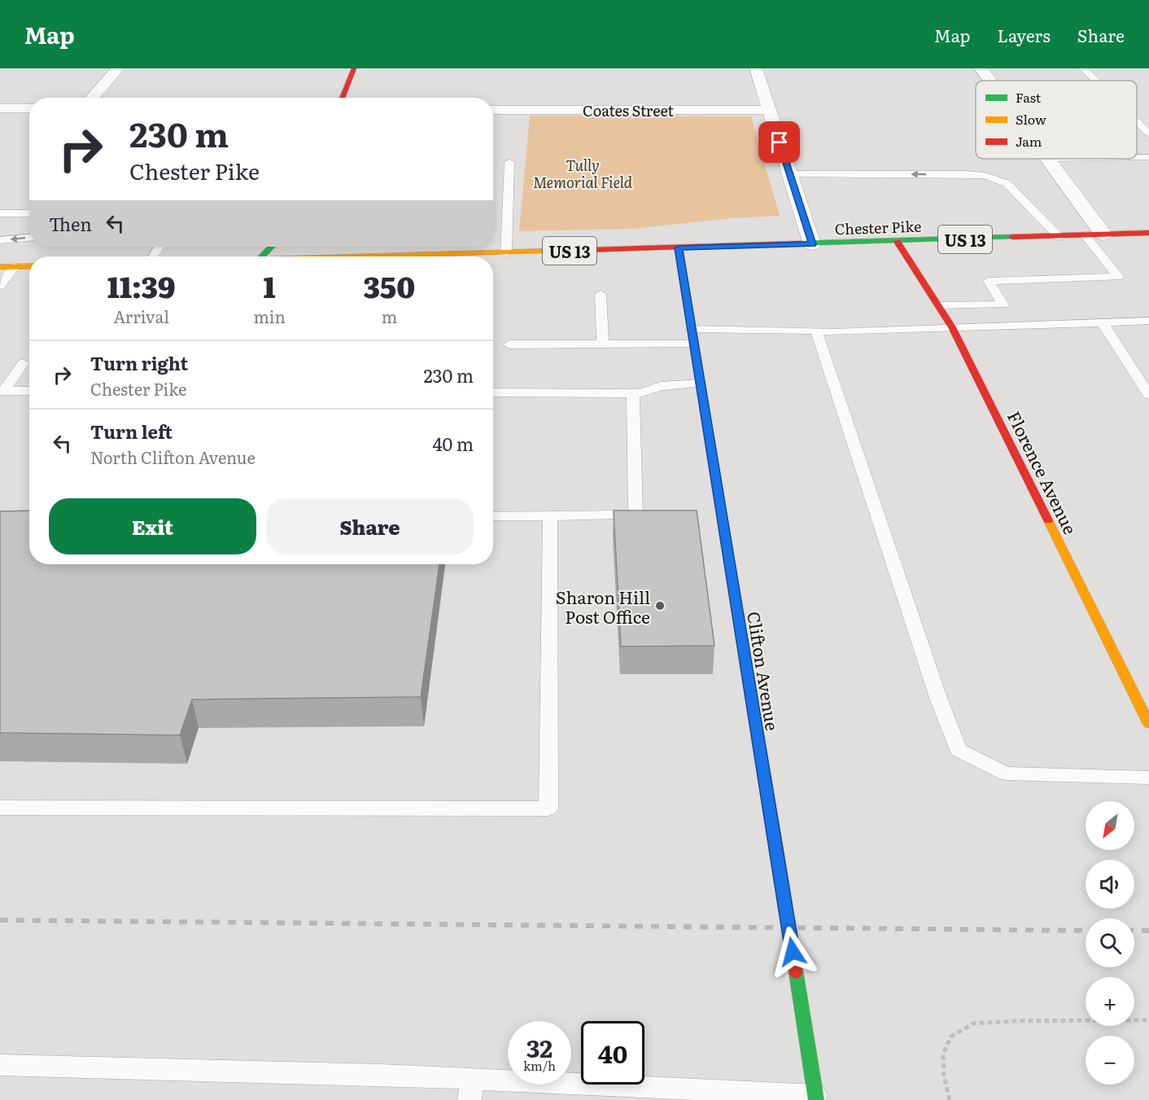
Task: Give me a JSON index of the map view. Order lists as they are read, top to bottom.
{
  "streets": {
    "street": [
      "Coates Street",
      "Chester Pike",
      "US 13",
      "Florence Avenue",
      "Clifton Avenue"
    ]
  },
  "crossings": [
    ["Chester Pike", "Florence Avenue"],
    ["Chester Pike", "Clifton Avenue"]
  ],
  "parks": ["Tully Memorial Field"],
  "places": ["Sharon Hill Post Office"],
  "legend": ["Fast", "Slow", "Jam"],
  "north": "bottom left",
  "page": {
    "header": "Map",
    "nav": ["Map", "Layers", "Share"],
    "turn": ["230 m", "Chester Pike"],
    "then": "Then",
    "eta": [
      "11:39",
      "Arrival",
      "1",
      "min",
      "350",
      "m"
    ],
    "list": [
      {
        "name": "Turn right",
        "note": "Chester Pike",
        "value": "230 m"
      },
      {
        "name": "Turn left",
        "note": "North Clifton Avenue",
        "value": "40 m"
      }
    ],
    "buttons": ["Exit", "Share"],
    "map_buttons": ["+", "−"],
    "speed": "32 km/h",
    "limit": "40"
  }
}
